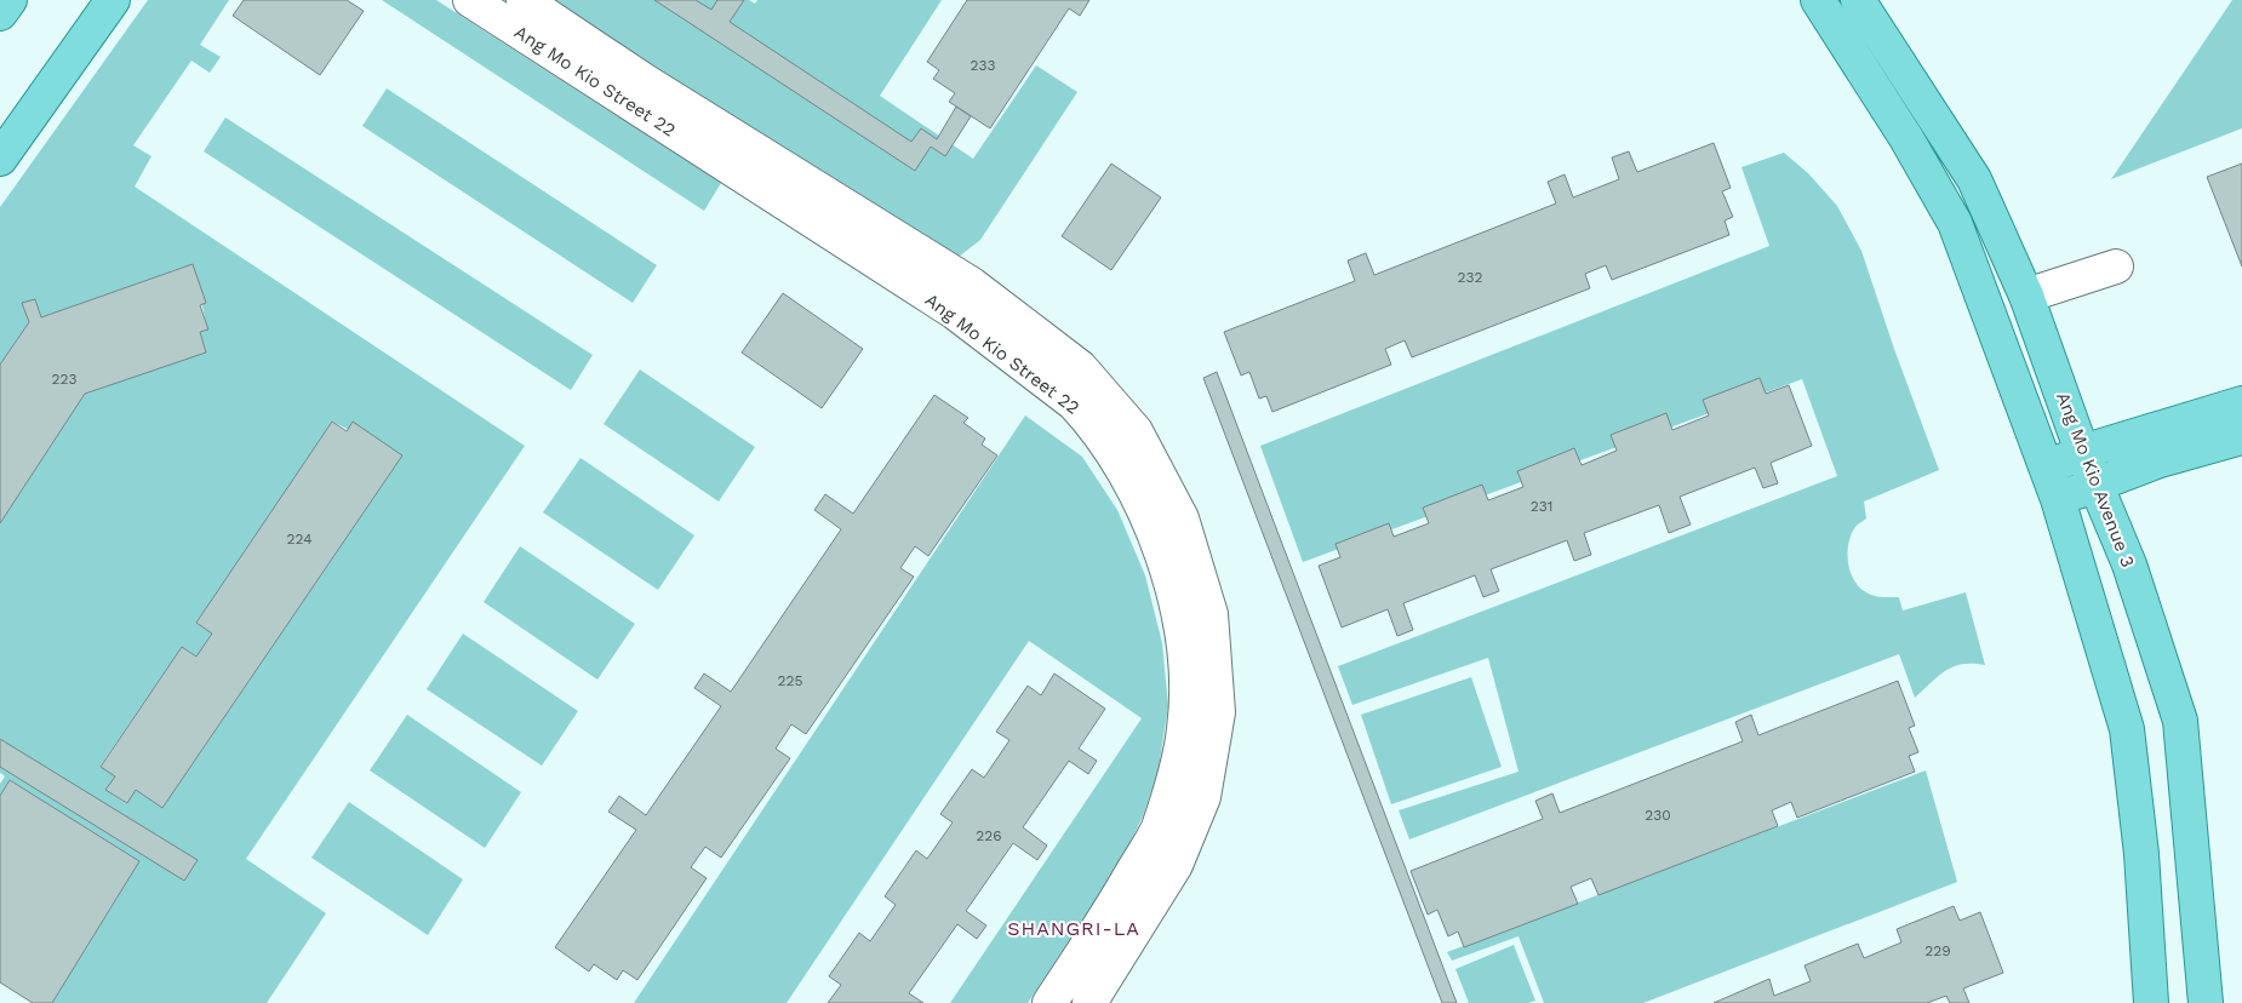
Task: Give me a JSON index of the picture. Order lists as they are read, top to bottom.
{
  "streets": {
    "main road": ["Ang Mo Kio Avenue 3"],
    "street": ["Ang Mo Kio Street 22"]
  },
  "districts": ["SHANGRI-LA"],
  "house_numbers": [
    "233",
    "232",
    "223",
    "231",
    "224",
    "225",
    "230",
    "226",
    "229"
  ]
}
